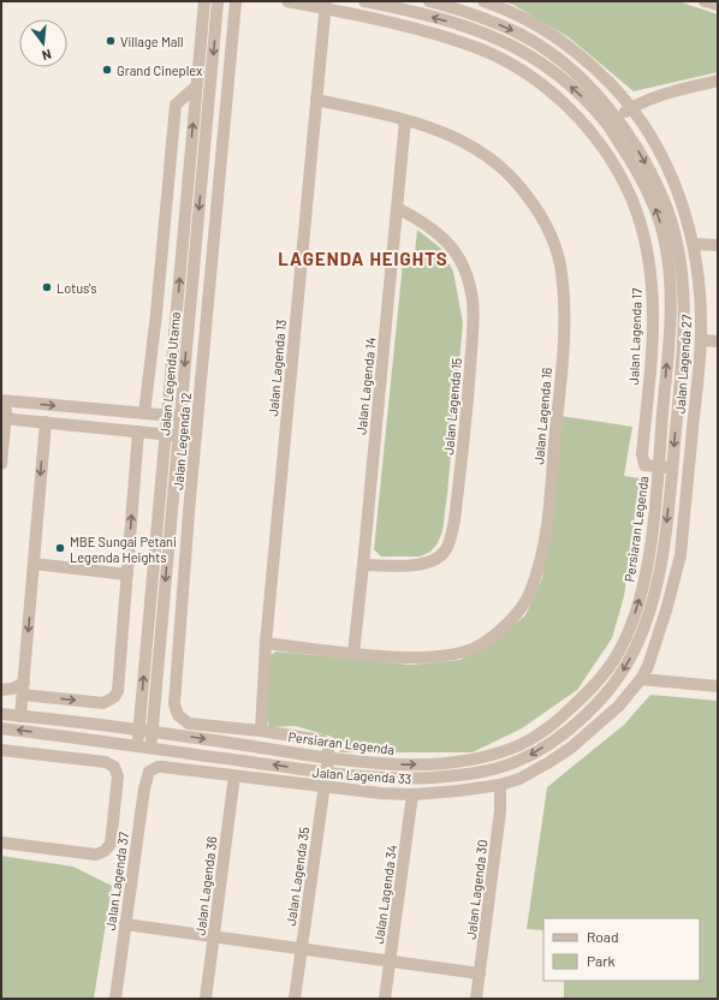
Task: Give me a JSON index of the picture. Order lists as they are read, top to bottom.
{
  "streets": {
    "street": [
      "Jalan Lagenda 17",
      "Jalan Lagenda 27",
      "Jalan Lagenda 13",
      "Jalan Legenda Utama",
      "Jalan Lagenda 14",
      "Jalan Lagenda 15",
      "Jalan Lagenda 16",
      "Jalan Legenda 12",
      "Persiaran Legenda",
      "Jalan Lagenda 33",
      "Jalan Lagenda 35",
      "Jalan Lagenda 37",
      "Jalan Lagenda 36",
      "Jalan Lagenda 30",
      "Jalan Lagenda 34"
    ]
  },
  "crossings": [
    ["Jalan Lagenda 17", "Jalan Lagenda 27"],
    ["Jalan Lagenda 17", "Jalan Lagenda 13"],
    ["Jalan Lagenda 17", "Persiaran Legenda"],
    ["Jalan Lagenda 27", "Jalan Lagenda 33"],
    ["Jalan Lagenda 13", "Jalan Lagenda 16"],
    ["Jalan Lagenda 13", "Jalan Legenda 12"],
    ["Jalan Legenda Utama", "Persiaran Legenda"],
    ["Jalan Lagenda 14", "Jalan Lagenda 15"],
    ["Jalan Lagenda 14", "Jalan Lagenda 16"],
    ["Jalan Legenda 12", "Persiaran Legenda"],
    ["Jalan Legenda 12", "Jalan Lagenda 35"],
    ["Persiaran Legenda", "Jalan Lagenda 35"],
    ["Jalan Lagenda 33", "Jalan Lagenda 35"],
    ["Jalan Lagenda 33", "Jalan Lagenda 37"],
    ["Jalan Lagenda 33", "Jalan Lagenda 36"],
    ["Jalan Lagenda 33", "Jalan Lagenda 30"],
    ["Jalan Lagenda 33", "Jalan Lagenda 34"]
  ],
  "districts": ["LAGENDA HEIGHTS"],
  "places": [
    "Village Mall",
    "Grand Cineplex",
    "Lotus's",
    "MBE Sungai Petani Legenda Heights"
  ],
  "legend": ["Road", "Park"],
  "north": "bottom"
}
